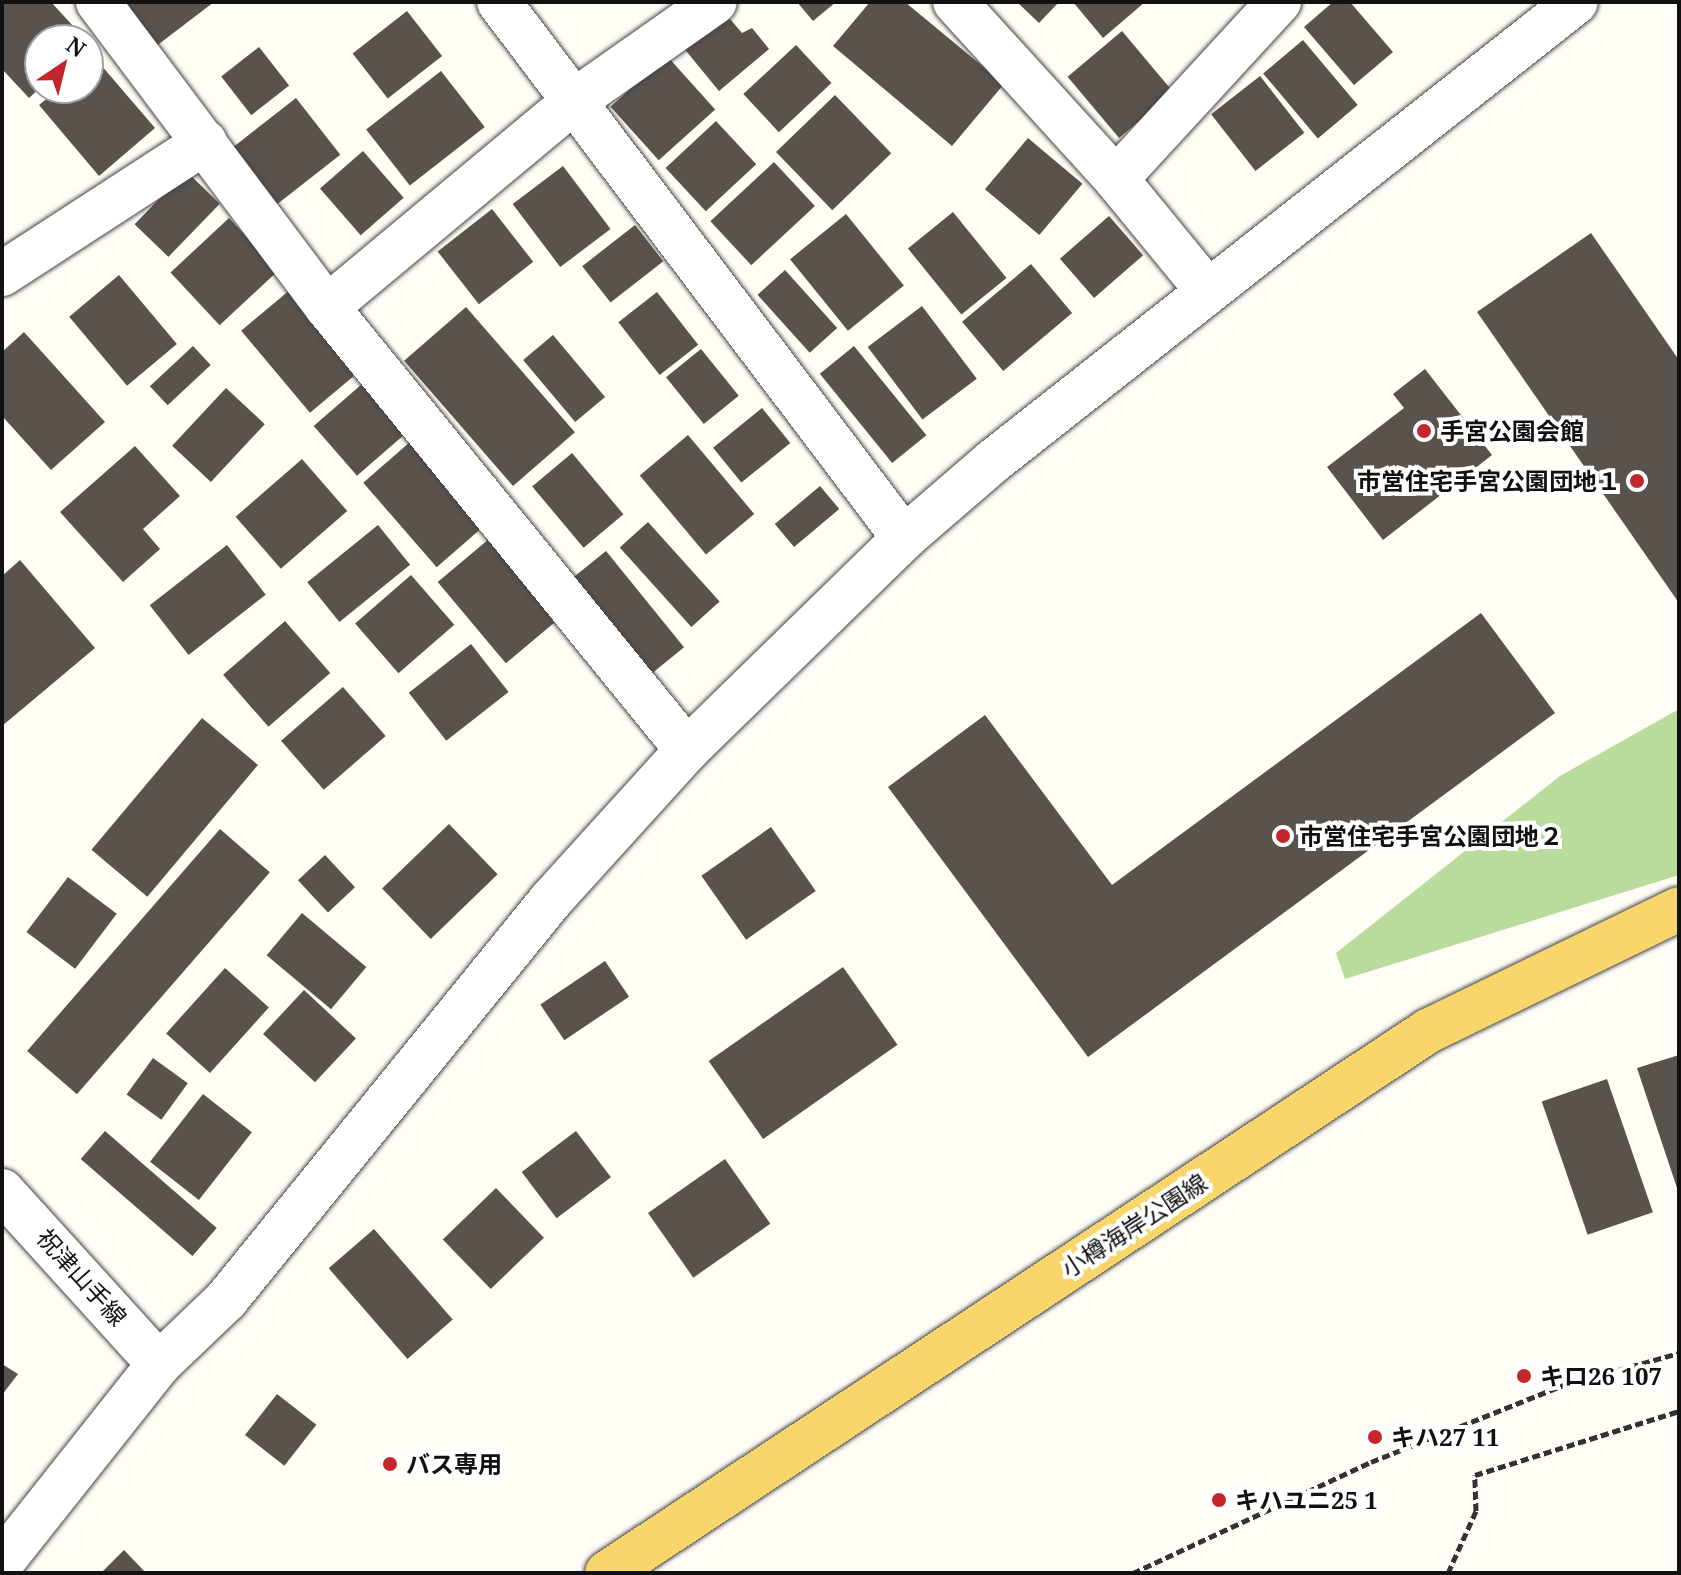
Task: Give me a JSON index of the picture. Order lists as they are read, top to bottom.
{
  "streets": {
    "main road": ["小樽海岸公園線"],
    "street": ["祝津山手線"]
  },
  "places": [
    "手宮公園会館",
    "市営住宅手宮公園団地１",
    "市営住宅手宮公園団地２",
    "キロ26 107",
    "キハ27 11",
    "バス専用",
    "キハユニ25 1"
  ],
  "north": "top right"
}
